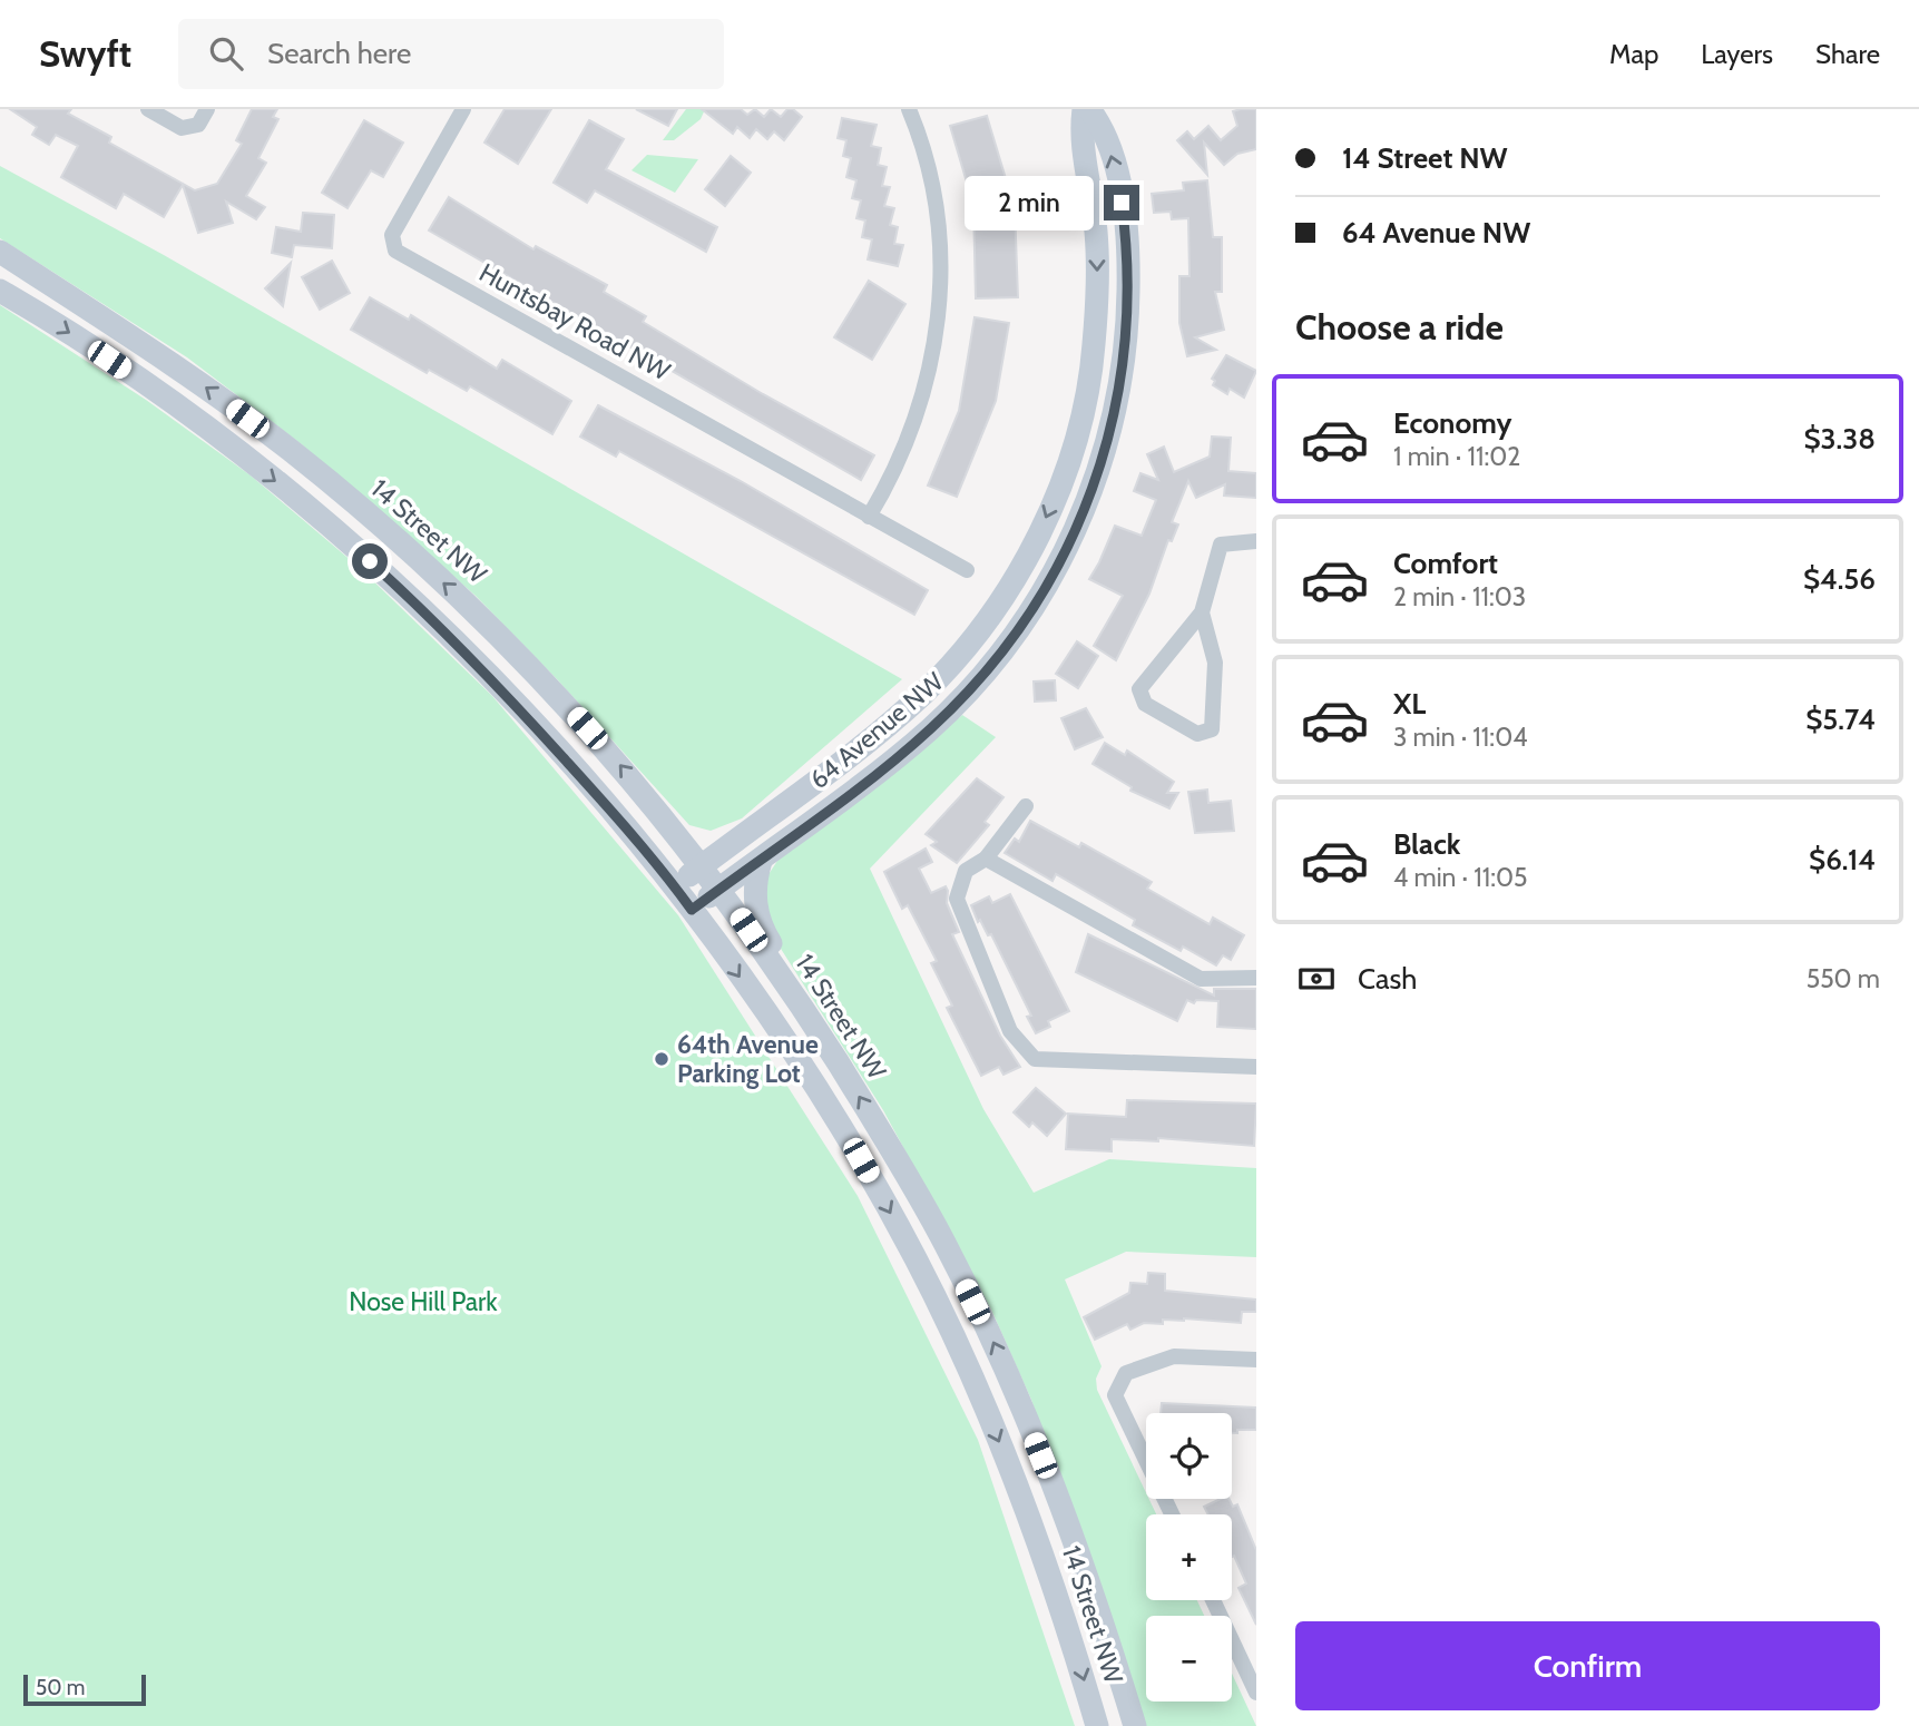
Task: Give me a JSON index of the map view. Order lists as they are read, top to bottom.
{
  "streets": {
    "main road": ["14 Street NW", "64 Avenue NW"],
    "street": ["Huntsbay Road NW"]
  },
  "crossings": [
    ["14 Street NW", "64 Avenue NW"]
  ],
  "parks": ["Nose Hill Park"],
  "places": ["64th Avenue Parking Lot"],
  "scale_bar": "50 m",
  "page": {
    "header": "Swyft",
    "search": "Search here",
    "nav": ["Map", "Layers", "Share"],
    "banner": ["14 Street NW", "64 Avenue NW"],
    "bubble": "2 min",
    "heading": "Choose a ride",
    "list": [
      {
        "name": "Economy",
        "note": "1 min · 11:02",
        "value": "$3.38"
      },
      {
        "name": "Comfort",
        "note": "2 min · 11:03",
        "value": "$4.56"
      },
      {
        "name": "XL",
        "note": "3 min · 11:04",
        "value": "$5.74"
      },
      {
        "name": "Black",
        "note": "4 min · 11:05",
        "value": "$6.14"
      }
    ],
    "pay": ["Cash", "550 m"],
    "map_buttons": ["+", "−"],
    "buttons": "Confirm",
    "scale": "50 m"
  }
}
